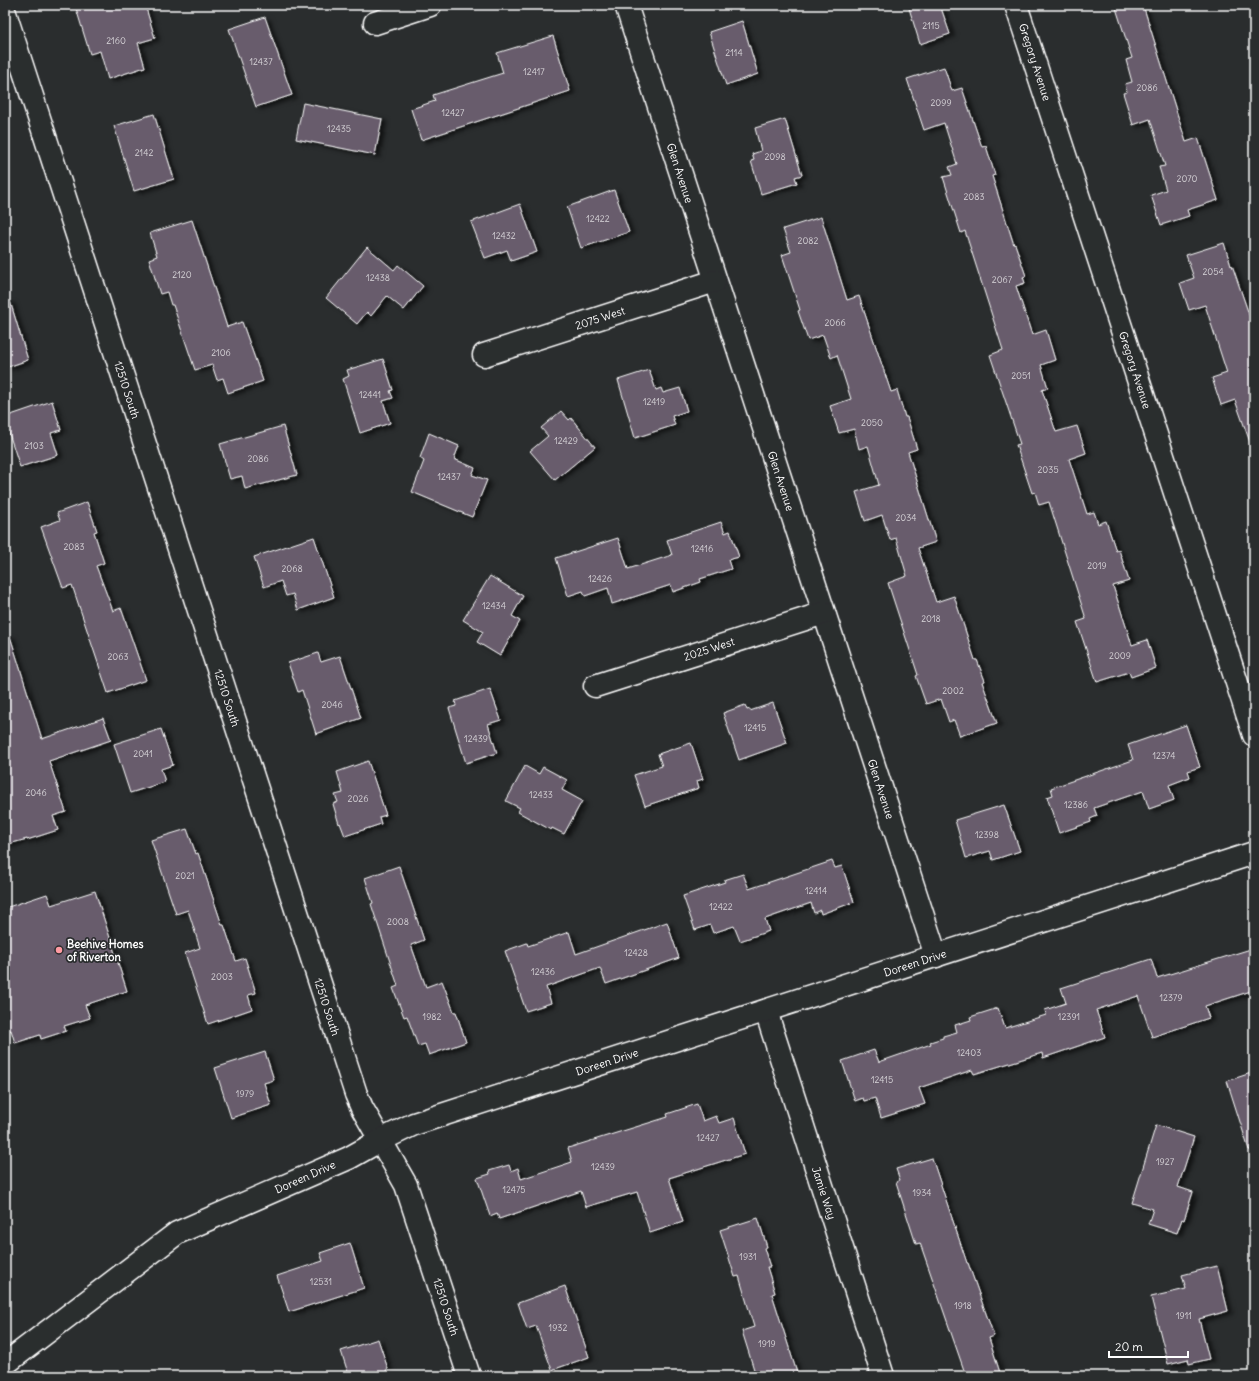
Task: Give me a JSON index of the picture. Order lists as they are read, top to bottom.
{
  "streets": {
    "street": [
      "Gregory Avenue",
      "Glen Avenue",
      "2075 West",
      "12510 South",
      "2025 West",
      "Doreen Drive",
      "Jamie Way"
    ]
  },
  "crossings": [
    ["Glen Avenue", "2075 West"],
    ["Glen Avenue", "2025 West"],
    ["Glen Avenue", "Doreen Drive"],
    ["12510 South", "Doreen Drive"],
    ["Doreen Drive", "Jamie Way"]
  ],
  "places": ["Beehive Homes of Riverton"],
  "house_numbers": [
    "2115",
    "2160",
    "2114",
    "12437",
    "12417",
    "2086",
    "2099",
    "12427",
    "12435",
    "2142",
    "2098",
    "2070",
    "2083",
    "12422",
    "12432",
    "2082",
    "2054",
    "2120",
    "12438",
    "2067",
    "2066",
    "2106",
    "2051",
    "12441",
    "12419",
    "2050",
    "12429",
    "2103",
    "2086",
    "2035",
    "12437",
    "2034",
    "2083",
    "12416",
    "2019",
    "2068",
    "12426",
    "12434",
    "2018",
    "2009",
    "2063",
    "2002",
    "2046",
    "12415",
    "12439",
    "2041",
    "12374",
    "2046",
    "12433",
    "2026",
    "12386",
    "12398",
    "2021",
    "12414",
    "12422",
    "2008",
    "12428",
    "12436",
    "2003",
    "12379",
    "1982",
    "12391",
    "12403",
    "12415",
    "1979",
    "12427",
    "1927",
    "12439",
    "12475",
    "1934",
    "1931",
    "12531",
    "1918",
    "1911",
    "1932",
    "1919"
  ],
  "scale_bar": "20 m"
}
